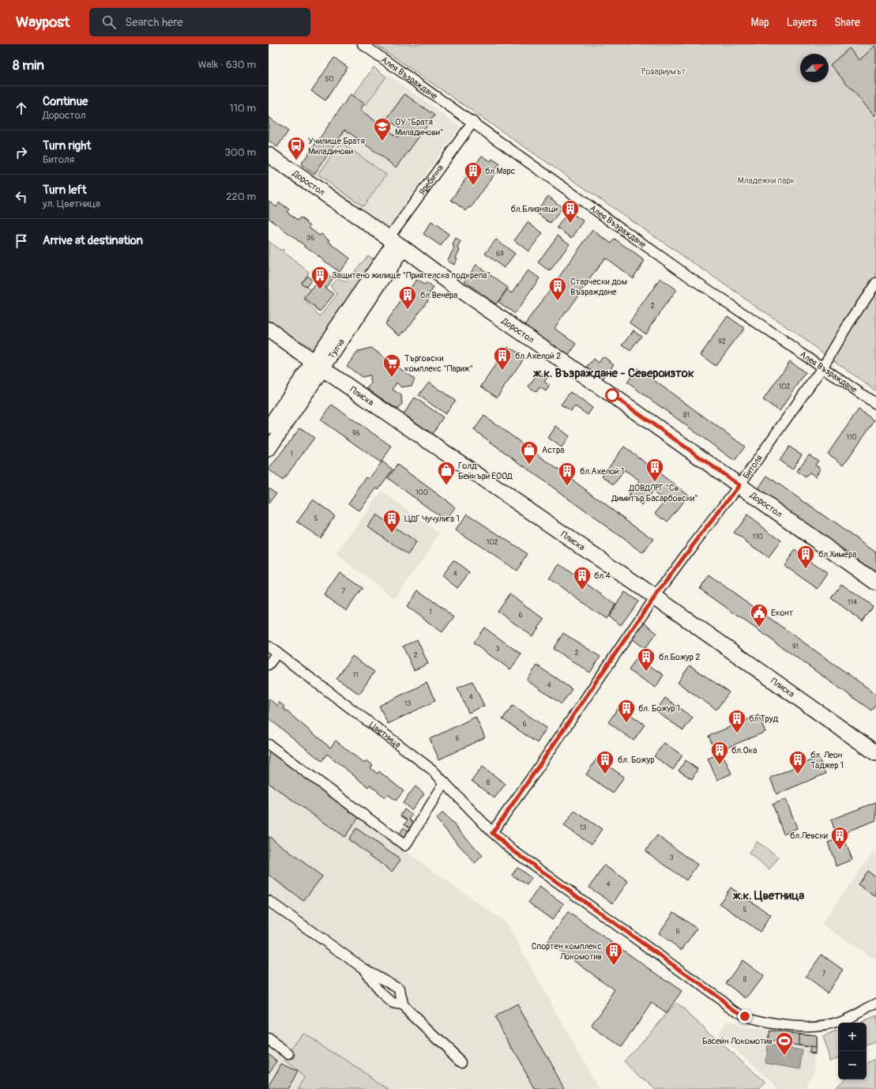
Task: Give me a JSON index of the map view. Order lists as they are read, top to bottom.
{
  "streets": {
    "main road": ["Доростол", "Тулча", "Плиска"],
    "street": [
      "Алея Възраждане",
      "Яребична",
      "Битоля",
      "Цветница"
    ]
  },
  "crossings": [
    ["Алея Възраждане", "Яребична"],
    ["Алея Възраждане", "Битоля"],
    ["Яребична", "Доростол"],
    ["Яребична", "Тулча"],
    ["Доростол", "Тулча"],
    ["Доростол", "Битоля"],
    ["Тулча", "Плиска"],
    ["Плиска", "Битоля"],
    ["Битоля", "Цветница"]
  ],
  "districts": ["ж.к. Възраждане - Североизток", "ж.к. Цветница"],
  "parks": ["Розариумът", "Младежки парк"],
  "places": {
    "school or university": ["ОУ \"Братя Миладинови\""],
    "bus stop": ["Училище Братя Миладинови"],
    "building": [
      "бл.Марс",
      "бл.Близнаци",
      "Защитено жилище \"Приятелска подкрепа\"",
      "Старчески дом Възраждане",
      "бл.Венера",
      "бл.Ахелой 2",
      "ДОВДЛРГ \"Св. Димитър Басарбовски\"",
      "бл.Ахелой 1",
      "ЦДГ Чучулига 1",
      "бл.Химера",
      "бл.4",
      "бл.Божур 2",
      "бл. Божур 1",
      "бл.Труд",
      "бл.Ока",
      "бл. Божур",
      "бл. Леон Таджер 1",
      "бл.Левски",
      "Спортен комплекс Локомотив"
    ],
    "supermarket": ["Търговски комплекс \"Париж\""],
    "shop": ["Астра", "Голд Бейкъри ЕООД"],
    "public building": ["Еконт"],
    "sports": ["Басейн Локомотив"]
  },
  "house_numbers": [
    "50",
    "36",
    "69",
    "2",
    "92",
    "102",
    "81",
    "96",
    "110",
    "1",
    "100",
    "5",
    "110",
    "102",
    "4",
    "7",
    "114",
    "1",
    "6",
    "91",
    "3",
    "2",
    "2",
    "11",
    "4",
    "4",
    "13",
    "6",
    "6",
    "8",
    "13",
    "3",
    "4",
    "5",
    "6",
    "7",
    "8"
  ],
  "north": "right",
  "page": {
    "header": "Waypost",
    "search": "Search here",
    "nav": ["Map", "Layers", "Share"],
    "heading": ["8 min", "Walk · 630 m"],
    "list": [
      ["Continue", "Доростол", "110 m"],
      ["Turn right", "Битоля", "300 m"],
      ["Turn left", "ул. Цветница", "220 m"],
      "Arrive at destination"
    ],
    "map_buttons": ["+", "−"]
  }
}
